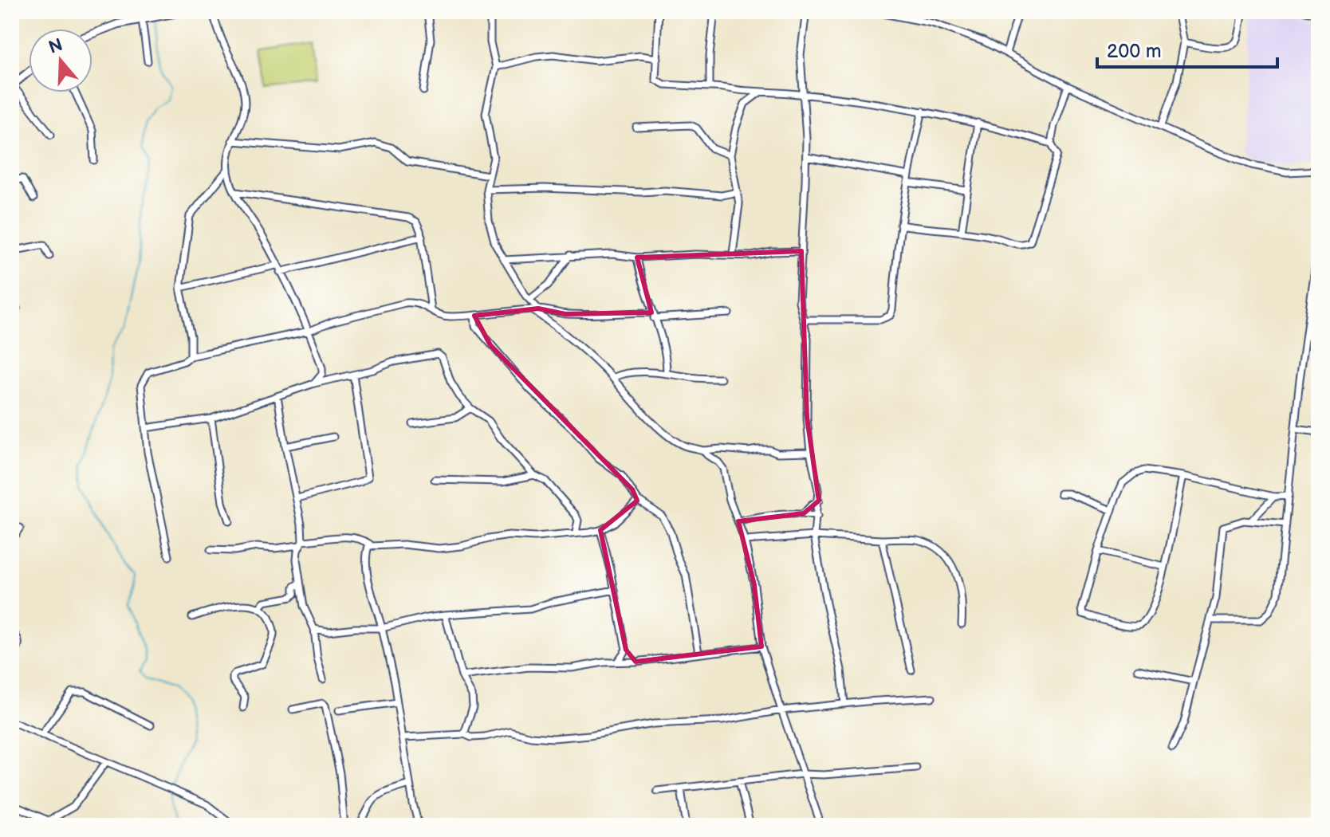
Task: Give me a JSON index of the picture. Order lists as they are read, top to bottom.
{
  "scale_bar": "200 m",
  "north": "top"
}
